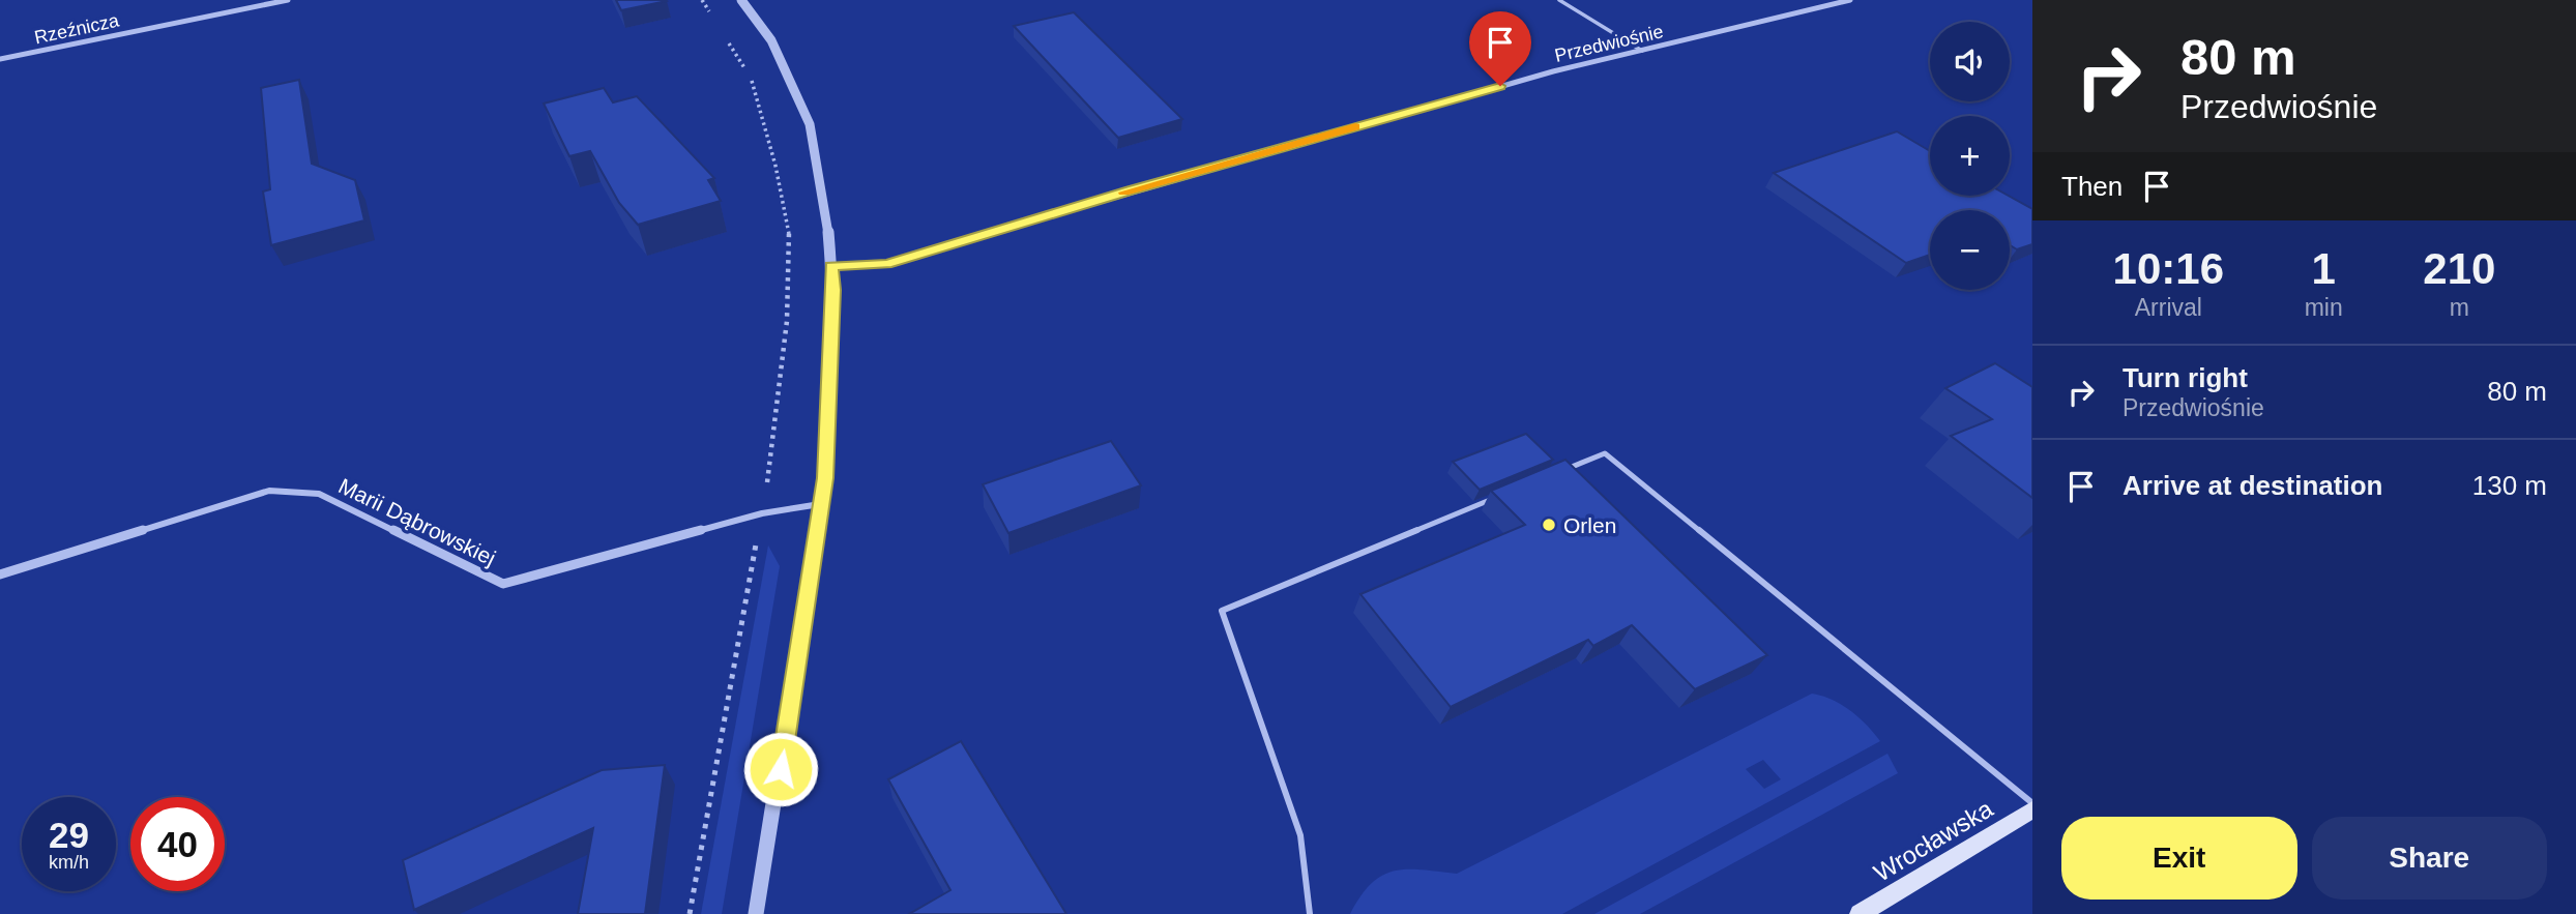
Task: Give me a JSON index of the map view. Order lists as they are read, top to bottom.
{
  "streets": {
    "main road": ["Wrocławska"],
    "street": ["Rzeźnicza", "Przedwiośnie", "Marii Dąbrowskiej"]
  },
  "places": ["Orlen"],
  "page": {
    "turn": ["80 m", "Przedwiośnie"],
    "map_buttons": ["+", "−"],
    "then": "Then",
    "eta": [
      "10:16",
      "Arrival",
      "1",
      "min",
      "210",
      "m"
    ],
    "list": [
      {
        "name": "Turn right",
        "note": "Przedwiośnie",
        "value": "80 m"
      },
      {
        "name": "Arrive at destination",
        "value": "130 m"
      }
    ],
    "speed": "29 km/h",
    "limit": "40",
    "buttons": ["Exit", "Share"]
  }
}
